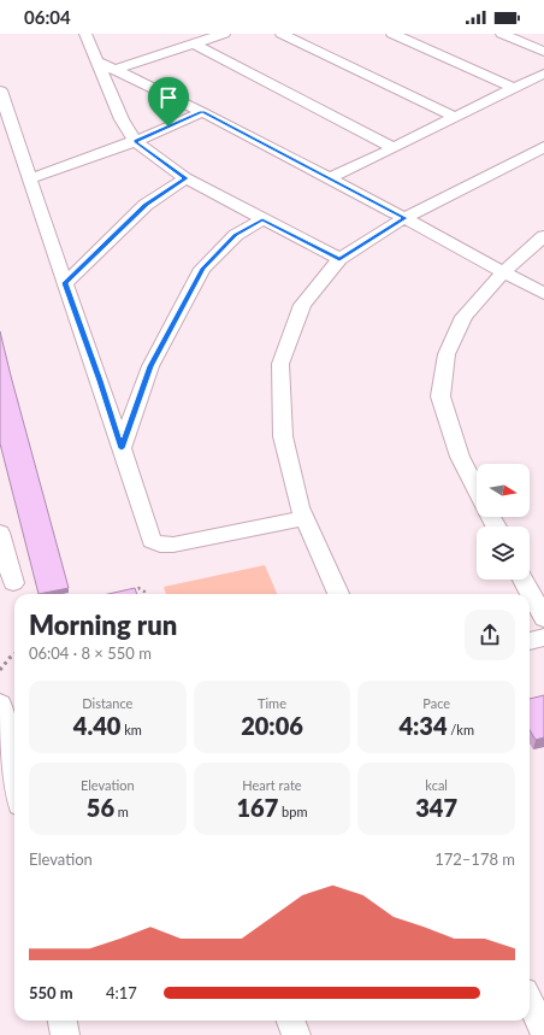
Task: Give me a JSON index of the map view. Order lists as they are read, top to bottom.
{
  "north": "right",
  "page": {
    "status": "06:04",
    "heading": ["Morning run", "06:04 · 8 × 550 m"],
    "stats": [
      ["Distance", "4.40 km"],
      ["Time", "20:06"],
      ["Pace", "4:34 /km"],
      ["Elevation", "56 m"],
      ["Heart rate", "167 bpm"],
      ["kcal", "347"]
    ],
    "chart": ["Elevation", "172–178 m"],
    "list": [
      {
        "name": "550 m",
        "note": "4:17"
      }
    ]
  }
}
